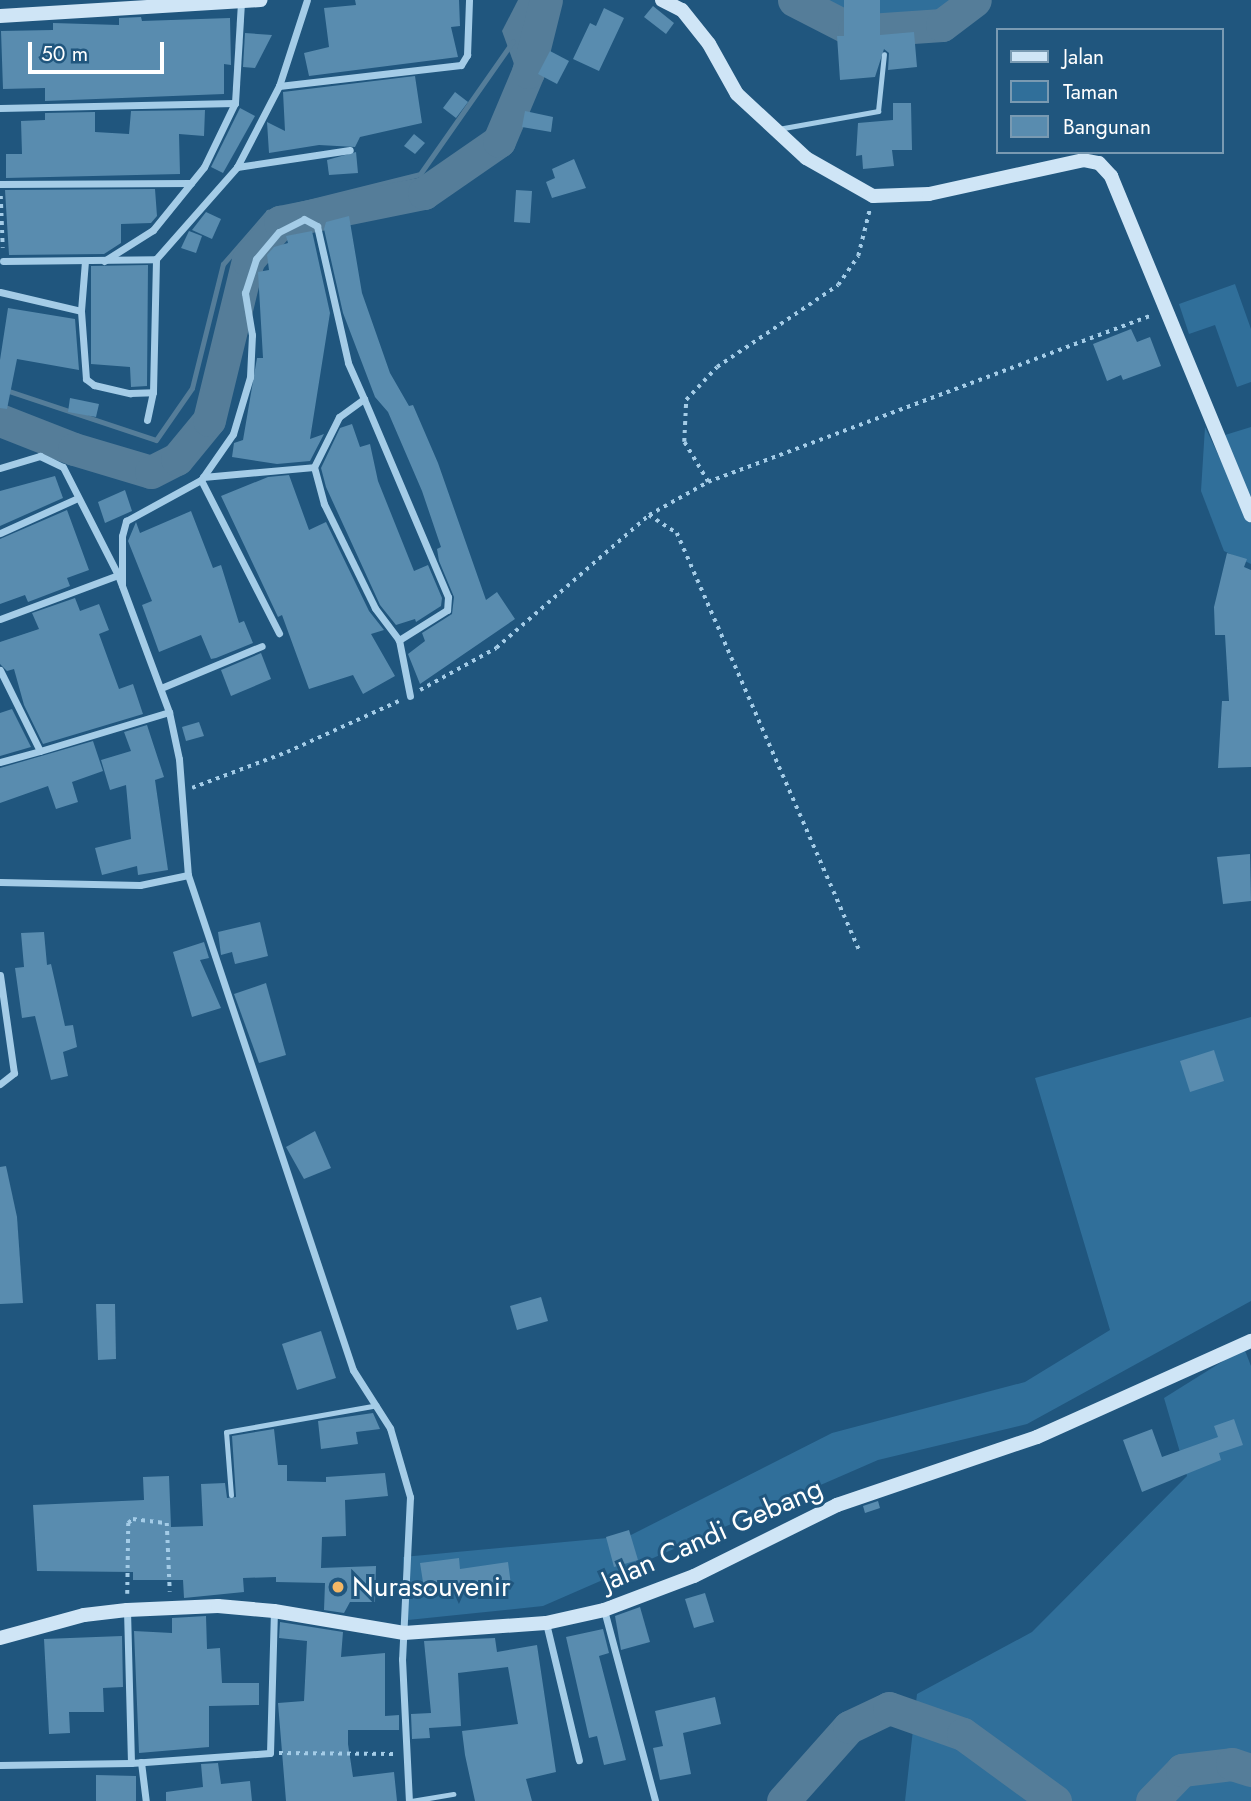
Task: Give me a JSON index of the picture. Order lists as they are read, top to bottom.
{
  "streets": {
    "main road": ["Jalan Candi Gebang"]
  },
  "places": ["Nurasouvenir"],
  "legend": ["Jalan", "Taman", "Bangunan"],
  "scale_bar": "50 m"
}
